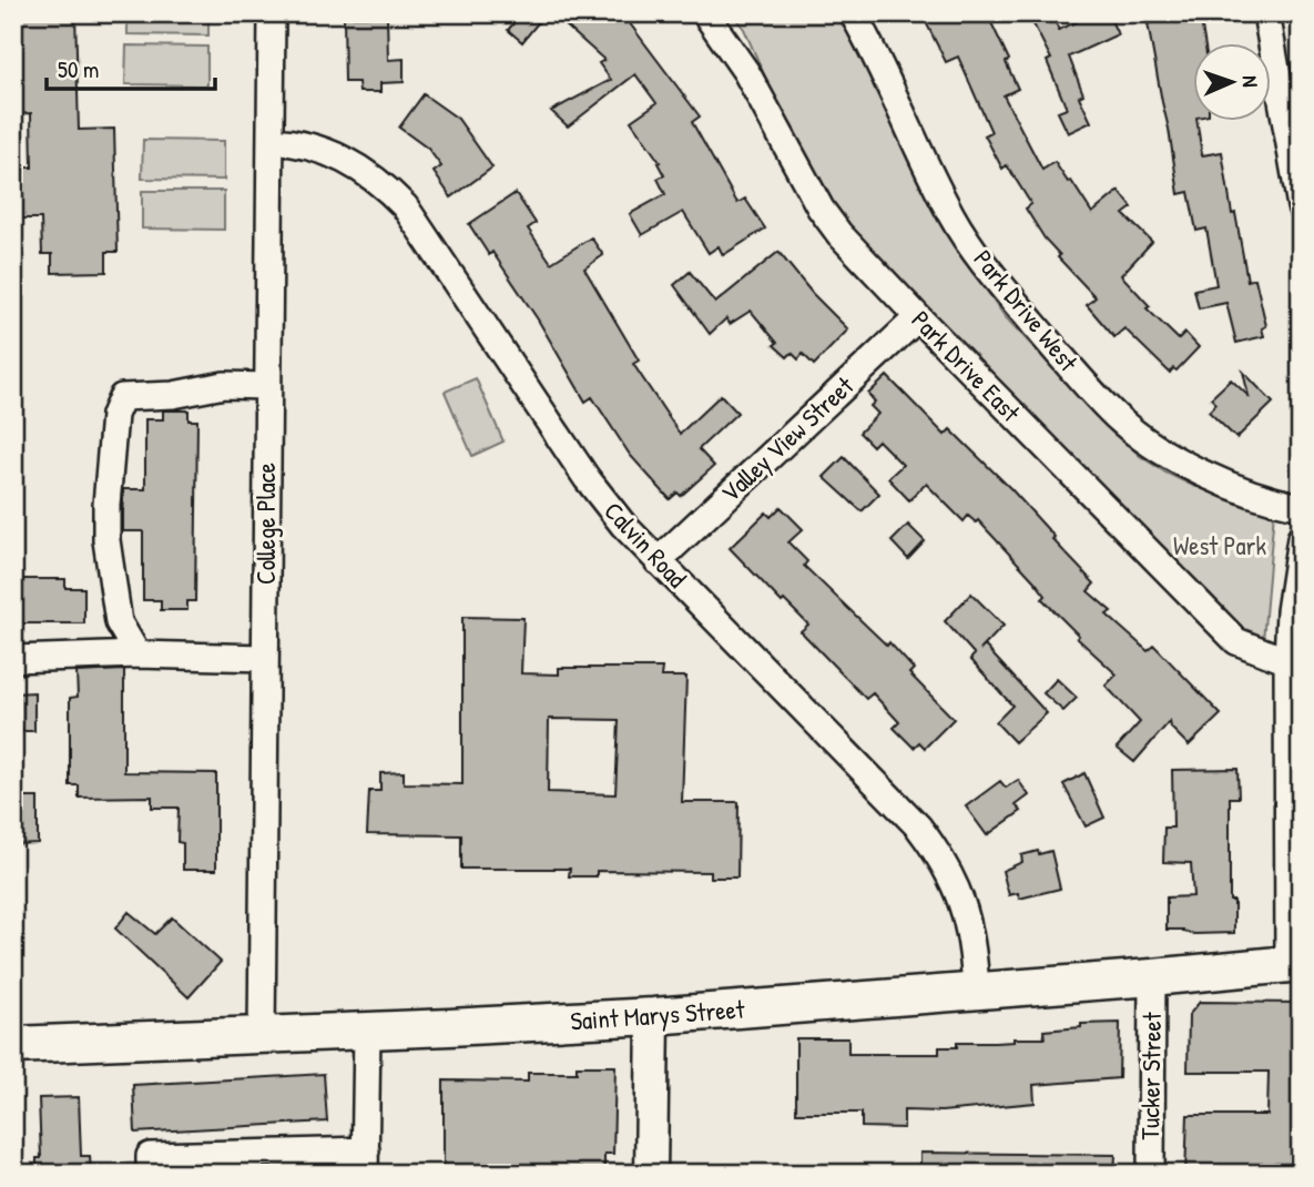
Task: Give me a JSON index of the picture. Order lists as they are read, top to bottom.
{
  "streets": {
    "main road": ["Saint Marys Street"],
    "street": [
      "Park Drive West",
      "Park Drive East",
      "Valley View Street",
      "College Place",
      "Calvin Road",
      "Tucker Street"
    ]
  },
  "crossings": [
    ["Park Drive East", "Valley View Street"],
    ["Valley View Street", "Calvin Road"],
    ["College Place", "Calvin Road"],
    ["College Place", "Saint Marys Street"],
    ["Calvin Road", "Saint Marys Street"],
    ["Saint Marys Street", "Tucker Street"]
  ],
  "parks": ["West Park"],
  "scale_bar": "50 m",
  "north": "right"
}
